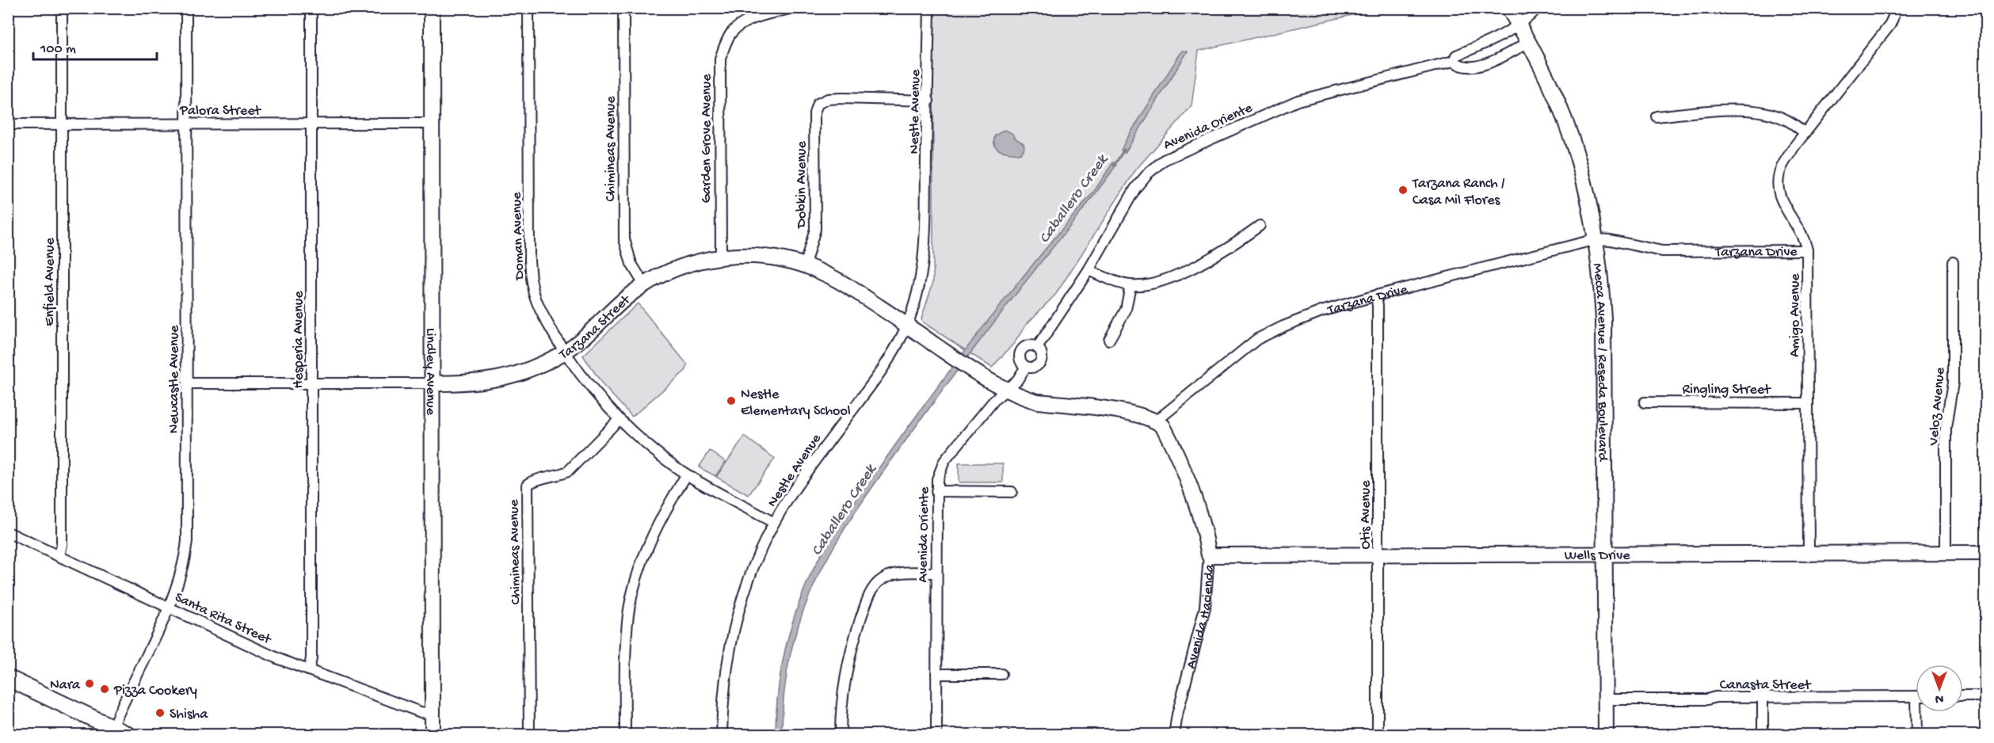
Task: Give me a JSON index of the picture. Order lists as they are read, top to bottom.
{
  "streets": {
    "street": [
      "Palora Street",
      "Nestle Avenue",
      "Avenida Oriente",
      "Garden Grove Avenue",
      "Chimineas Avenue",
      "Dobkin Avenue",
      "Doman Avenue",
      "Tarzana Drive",
      "Enfield Avenue",
      "Amigo Avenue",
      "Tarzana Street",
      "Hesperia Avenue",
      "Mecca Avenue / Reseda Boulevard",
      "Lindley Avenue",
      "Newcastle Avenue",
      "Ringling Street",
      "Veloz Avenue",
      "Otis Avenue",
      "Wells Drive",
      "Avenida Hacienda",
      "Santa Rita Street",
      "Canasta Street"
    ]
  },
  "crossings": [
    ["Palora Street", "Enfield Avenue"],
    ["Palora Street", "Hesperia Avenue"],
    ["Palora Street", "Lindley Avenue"],
    ["Palora Street", "Newcastle Avenue"],
    ["Nestle Avenue", "Dobkin Avenue"],
    ["Nestle Avenue", "Doman Avenue"],
    ["Nestle Avenue", "Tarzana Street"],
    ["Avenida Oriente", "Tarzana Street"],
    ["Avenida Oriente", "Mecca Avenue / Reseda Boulevard"],
    ["Garden Grove Avenue", "Tarzana Street"],
    ["Chimineas Avenue", "Doman Avenue"],
    ["Chimineas Avenue", "Tarzana Street"],
    ["Dobkin Avenue", "Tarzana Street"],
    ["Doman Avenue", "Tarzana Street"],
    ["Tarzana Drive", "Amigo Avenue"],
    ["Tarzana Drive", "Mecca Avenue / Reseda Boulevard"],
    ["Tarzana Drive", "Otis Avenue"],
    ["Tarzana Drive", "Avenida Hacienda"],
    ["Enfield Avenue", "Santa Rita Street"],
    ["Amigo Avenue", "Ringling Street"],
    ["Amigo Avenue", "Wells Drive"],
    ["Tarzana Street", "Hesperia Avenue"],
    ["Tarzana Street", "Lindley Avenue"],
    ["Tarzana Street", "Newcastle Avenue"],
    ["Hesperia Avenue", "Santa Rita Street"],
    ["Mecca Avenue / Reseda Boulevard", "Wells Drive"],
    ["Mecca Avenue / Reseda Boulevard", "Canasta Street"],
    ["Lindley Avenue", "Santa Rita Street"],
    ["Newcastle Avenue", "Santa Rita Street"],
    ["Veloz Avenue", "Wells Drive"],
    ["Otis Avenue", "Wells Drive"],
    ["Wells Drive", "Avenida Hacienda"]
  ],
  "water": ["Caballero Creek"],
  "places": [
    "Tarzana Ranch / Casa Mil Flores",
    "Nestle Elementary School",
    "Nara",
    "Pizza Cookery",
    "Shisha"
  ],
  "scale_bar": "100 m",
  "north": "bottom"
}
